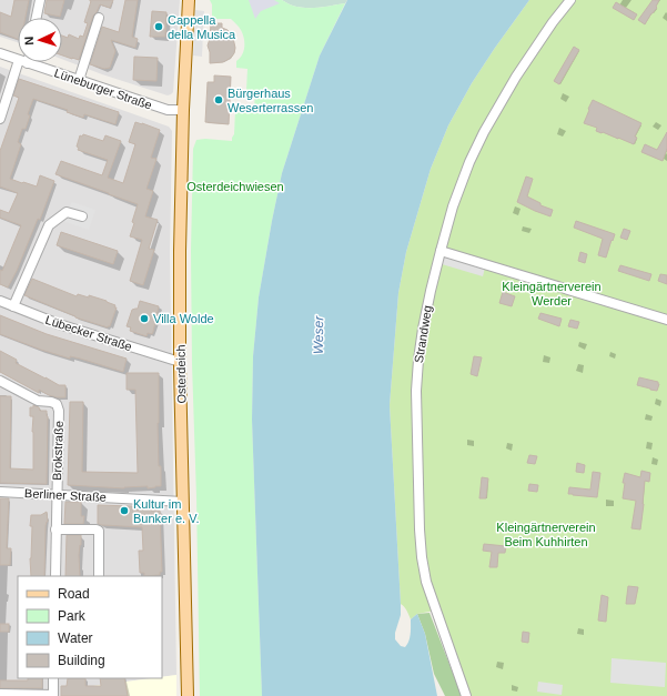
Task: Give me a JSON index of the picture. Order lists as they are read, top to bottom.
{
  "streets": {
    "main road": ["Osterdeich"],
    "street": [
      "Lüneburger Straße",
      "Lübecker Straße",
      "Strandweg",
      "Brokstraße",
      "Berliner Straße"
    ]
  },
  "crossings": [
    ["Lüneburger Straße", "Osterdeich"],
    ["Lübecker Straße", "Osterdeich"],
    ["Osterdeich", "Berliner Straße"],
    ["Brokstraße", "Berliner Straße"]
  ],
  "water": ["Weser"],
  "parks": ["Osterdeichwiesen", "Kleingärtnerverein Werder", "Kleingärtnerverein Beim Kuhhirten"],
  "places": [
    "Cappella della Musica",
    "Bürgerhaus Weserterrassen",
    "Villa Wolde",
    "Kultur im Bunker e. V."
  ],
  "legend": [
    "Road",
    "Park",
    "Water",
    "Building"
  ],
  "north": "left"
}
